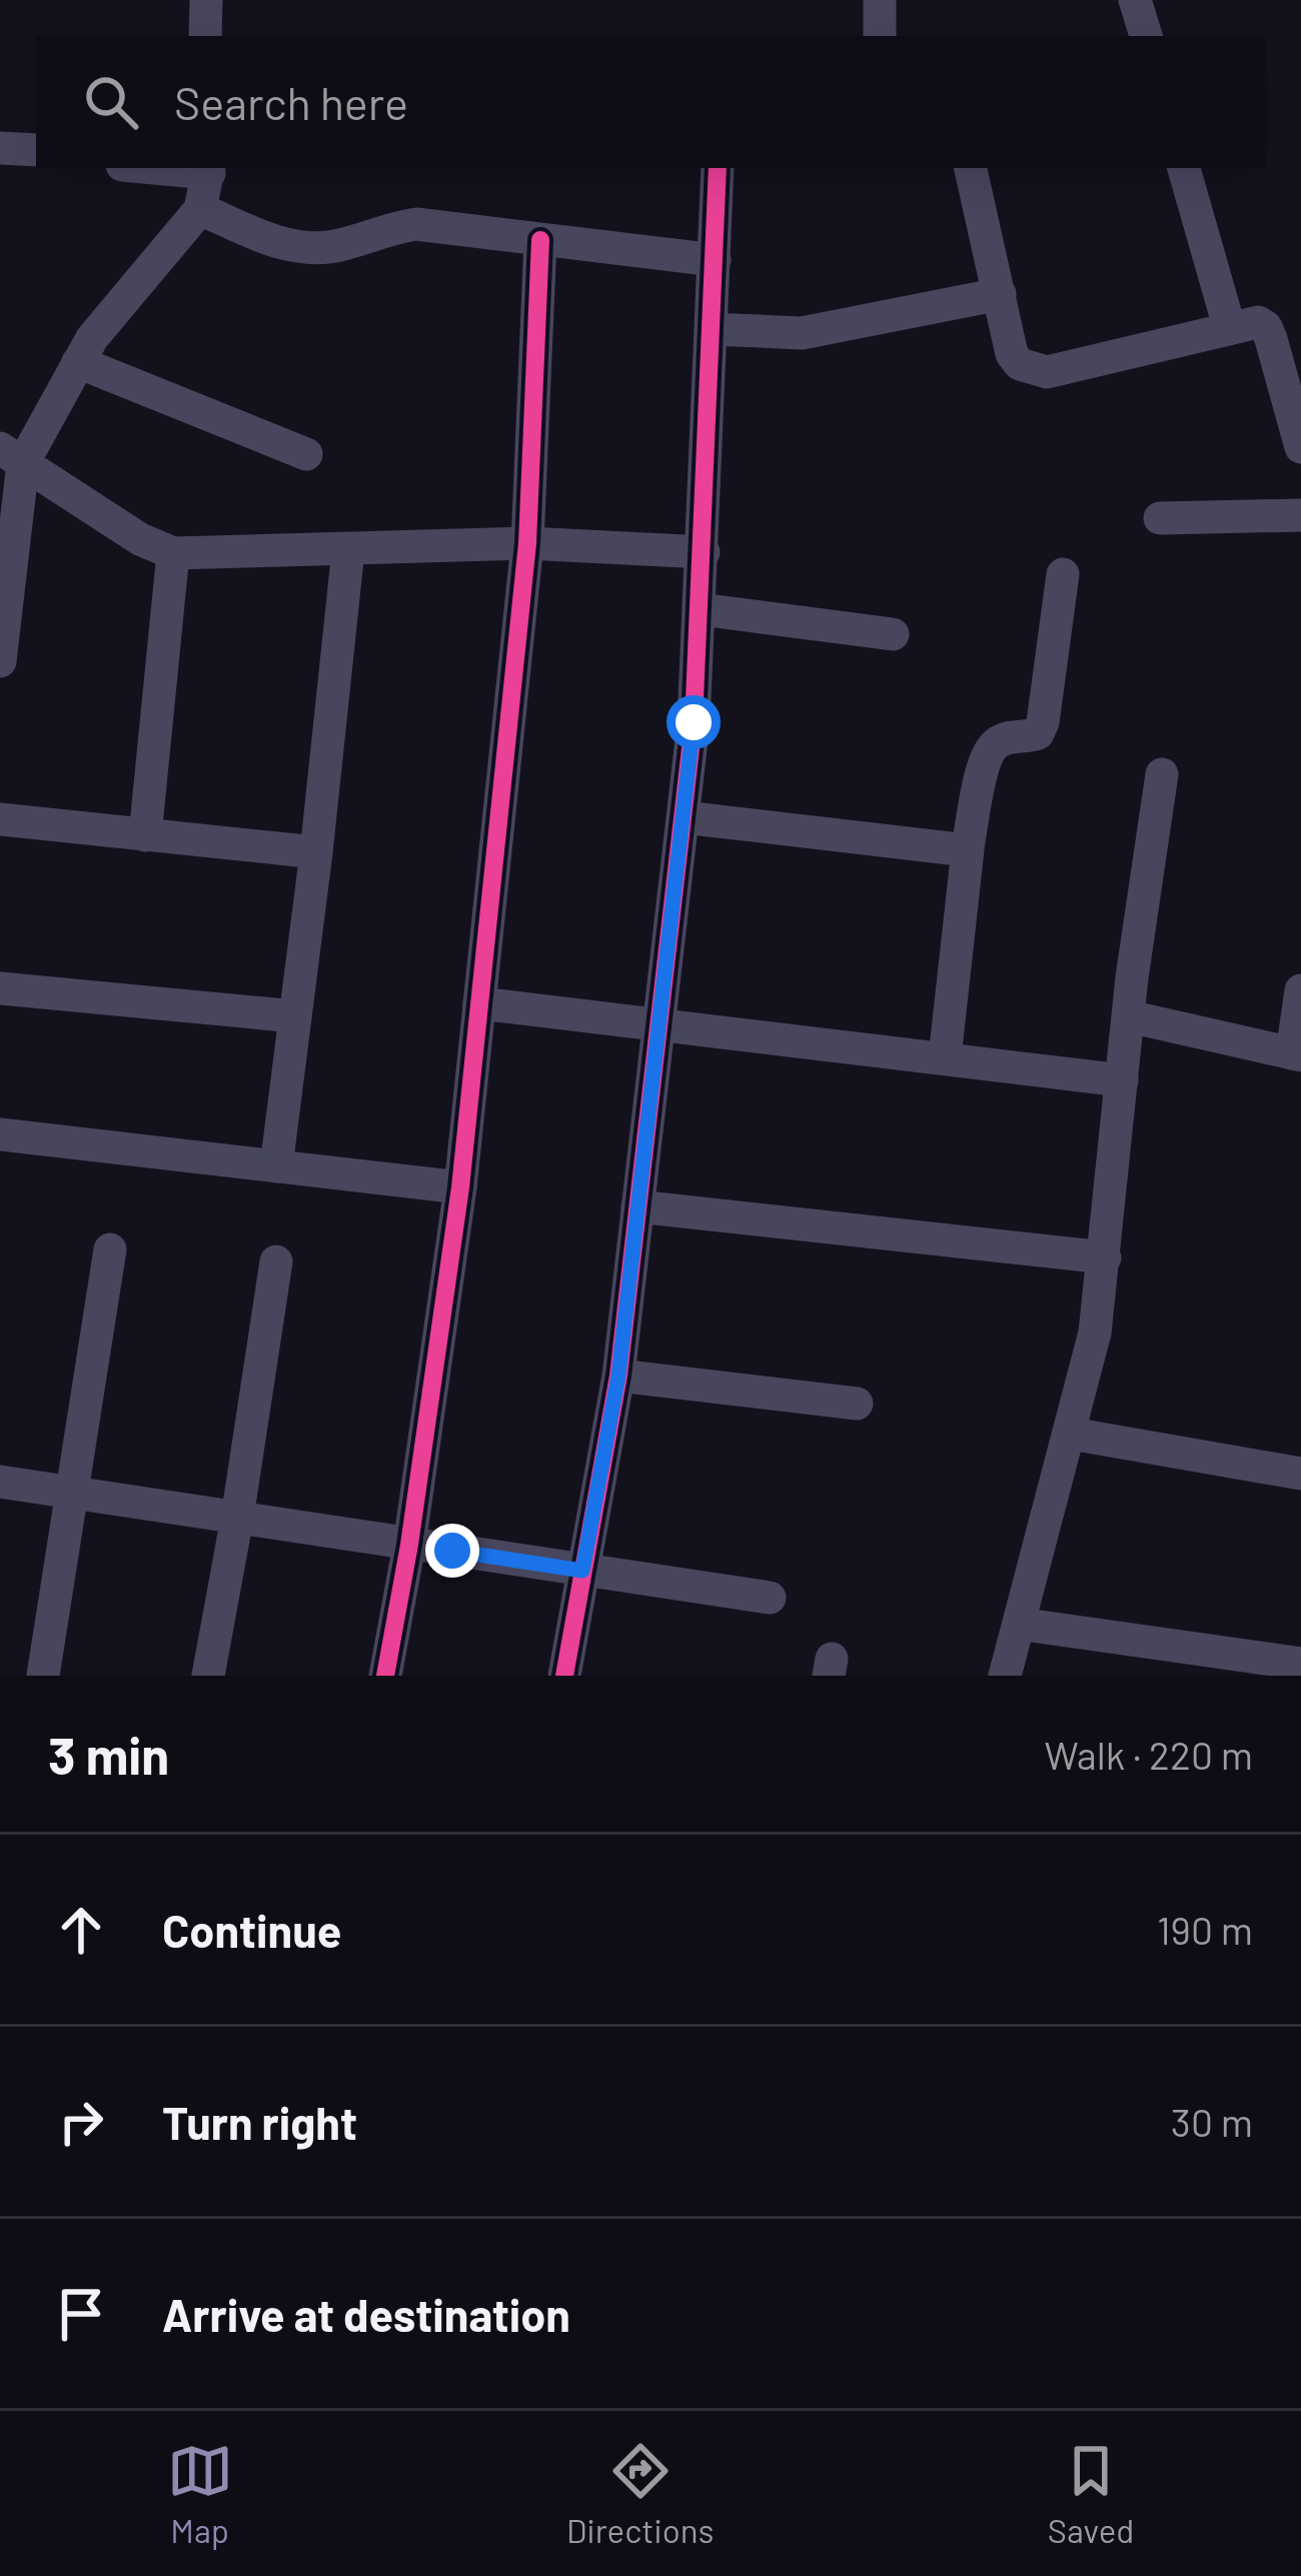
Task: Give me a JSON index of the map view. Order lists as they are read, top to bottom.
{
  "page": {
    "search": "Search here",
    "heading": ["3 min", "Walk · 220 m"],
    "list": [
      ["Continue", "190 m"],
      ["Turn right", "30 m"],
      "Arrive at destination"
    ],
    "nav": ["Map", "Directions", "Saved"]
  }
}
